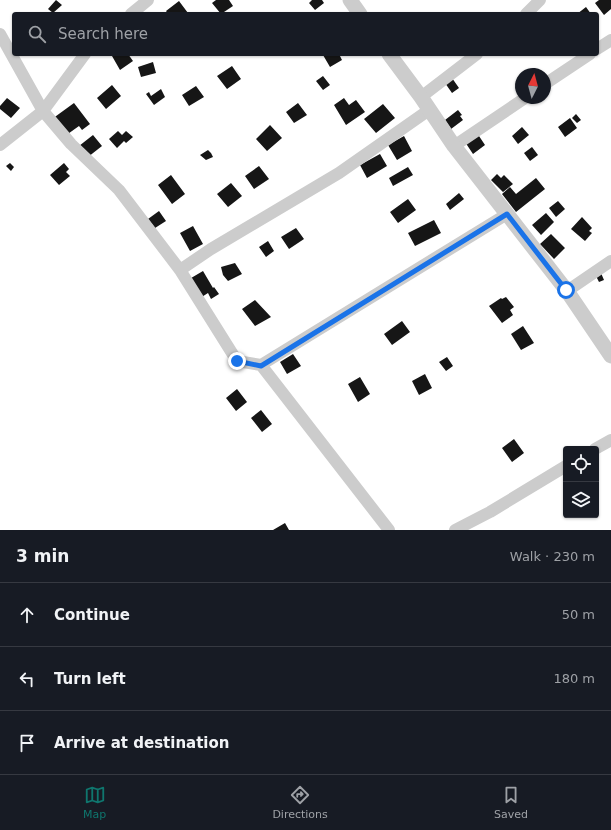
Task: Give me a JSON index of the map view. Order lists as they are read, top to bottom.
{
  "north": "top",
  "page": {
    "search": "Search here",
    "heading": ["3 min", "Walk · 230 m"],
    "list": [
      ["Continue", "50 m"],
      ["Turn left", "180 m"],
      "Arrive at destination"
    ],
    "nav": ["Map", "Directions", "Saved"]
  }
}
